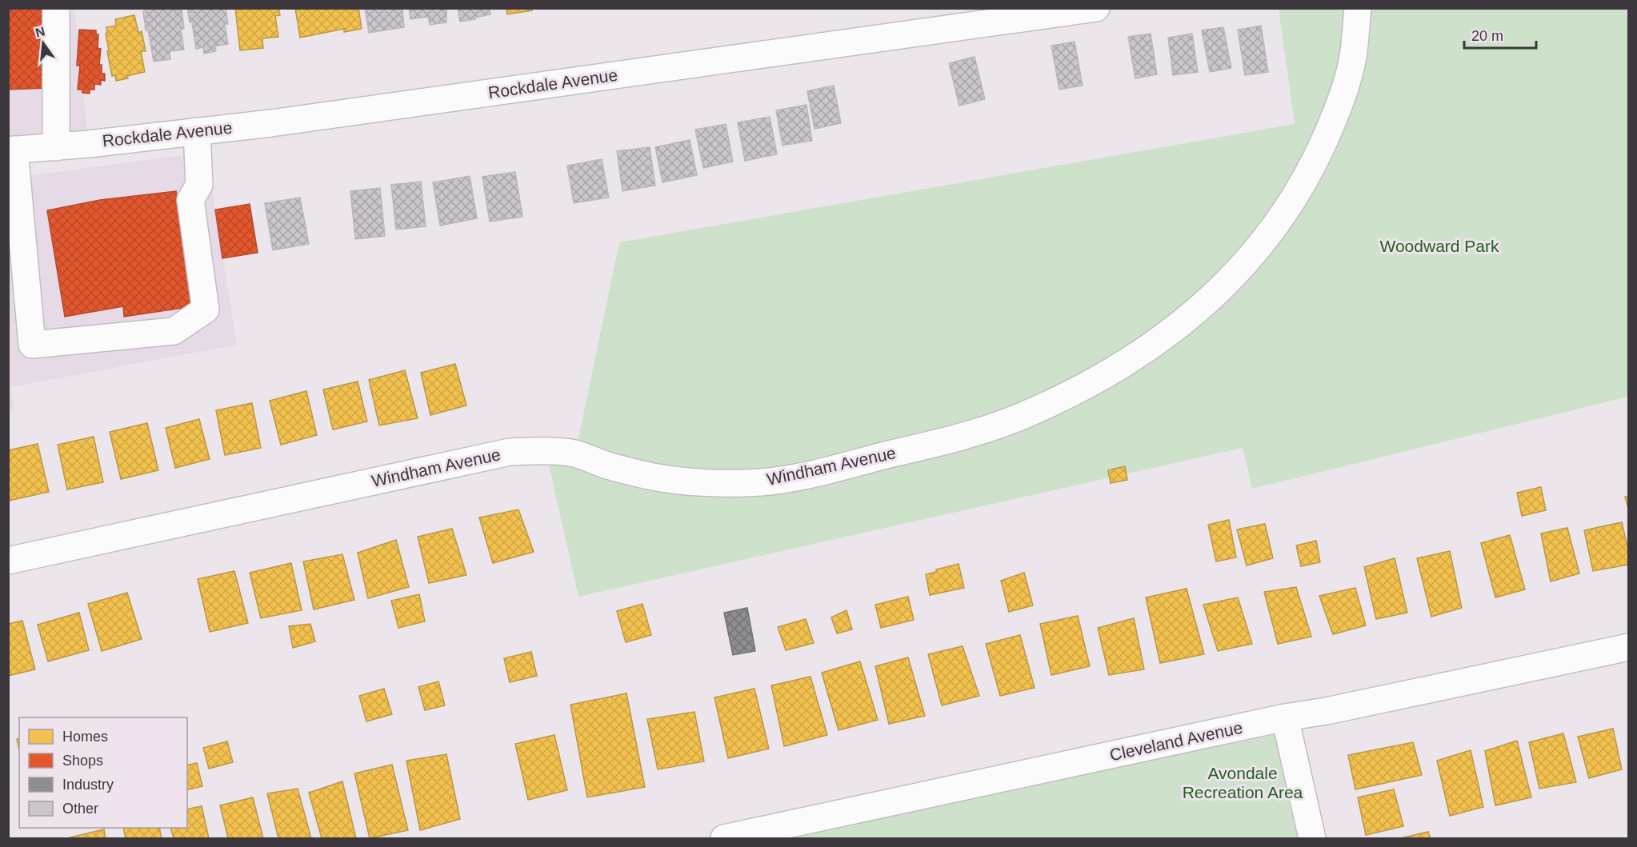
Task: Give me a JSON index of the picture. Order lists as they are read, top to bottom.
{
  "streets": {
    "street": ["Rockdale Avenue", "Windham Avenue", "Cleveland Avenue"]
  },
  "parks": ["Woodward Park", "Avondale Recreation Area"],
  "legend": [
    "Homes",
    "Shops",
    "Industry",
    "Other"
  ],
  "scale_bar": "20 m",
  "north": "top"
}
